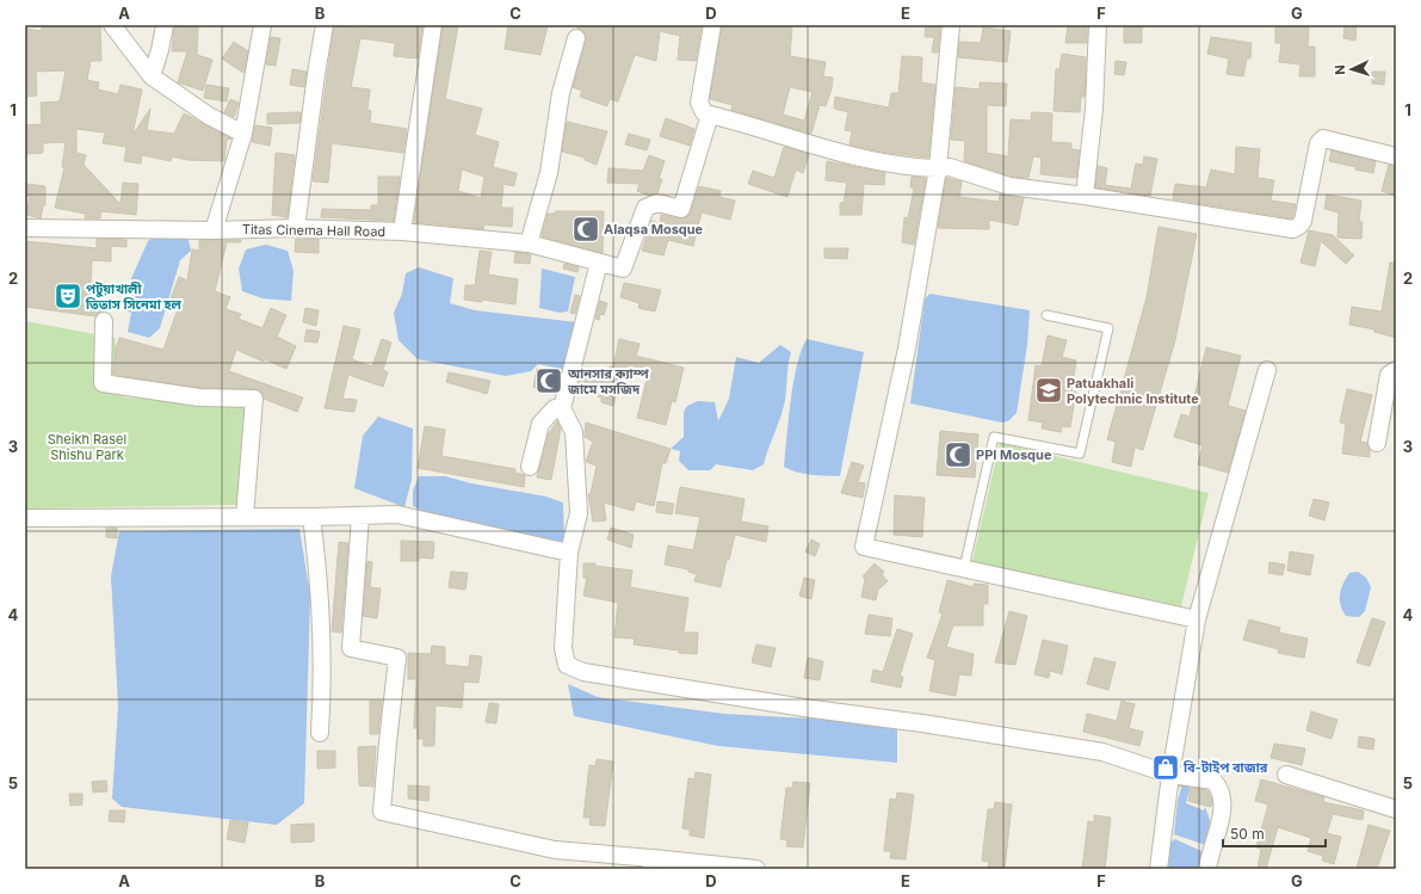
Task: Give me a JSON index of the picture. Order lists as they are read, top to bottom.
{
  "streets": {
    "street": ["Titas Cinema Hall Road"]
  },
  "parks": ["Sheikh Rasel Shishu Park"],
  "places": {
    "mosque": ["Alaqsa Mosque", "আনসার ক্যাম্প জামে মসজিদ", "PPI Mosque"],
    "theatre": ["পটুয়াখালী তিতাস সিনেমা হল"],
    "school or university": ["Patuakhali Polytechnic Institute"],
    "shop": ["বি-টাইপ বাজার"]
  },
  "scale_bar": "50 m",
  "north": "left",
  "grid": {
    "columns": [
      "A",
      "B",
      "C",
      "D",
      "E",
      "F",
      "G"
    ],
    "rows": [
      "1",
      "2",
      "3",
      "4",
      "5"
    ]
  }
}
